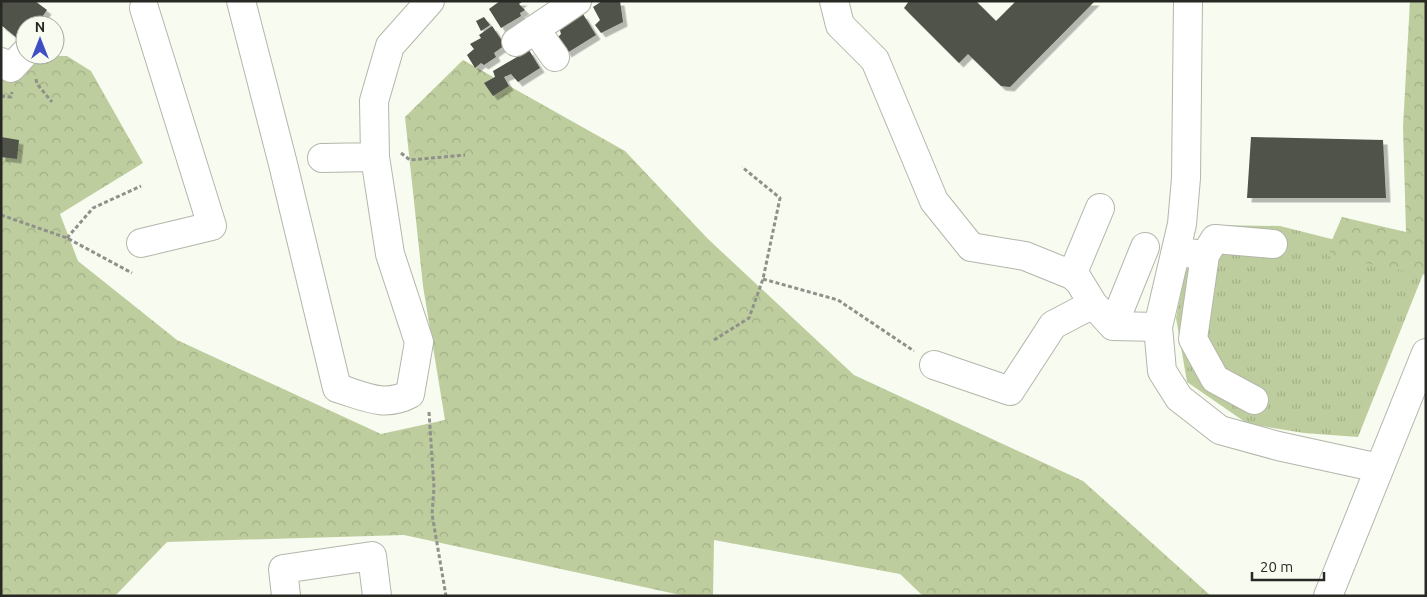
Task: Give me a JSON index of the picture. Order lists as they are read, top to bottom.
{
  "scale_bar": "20 m",
  "north": "top"
}
